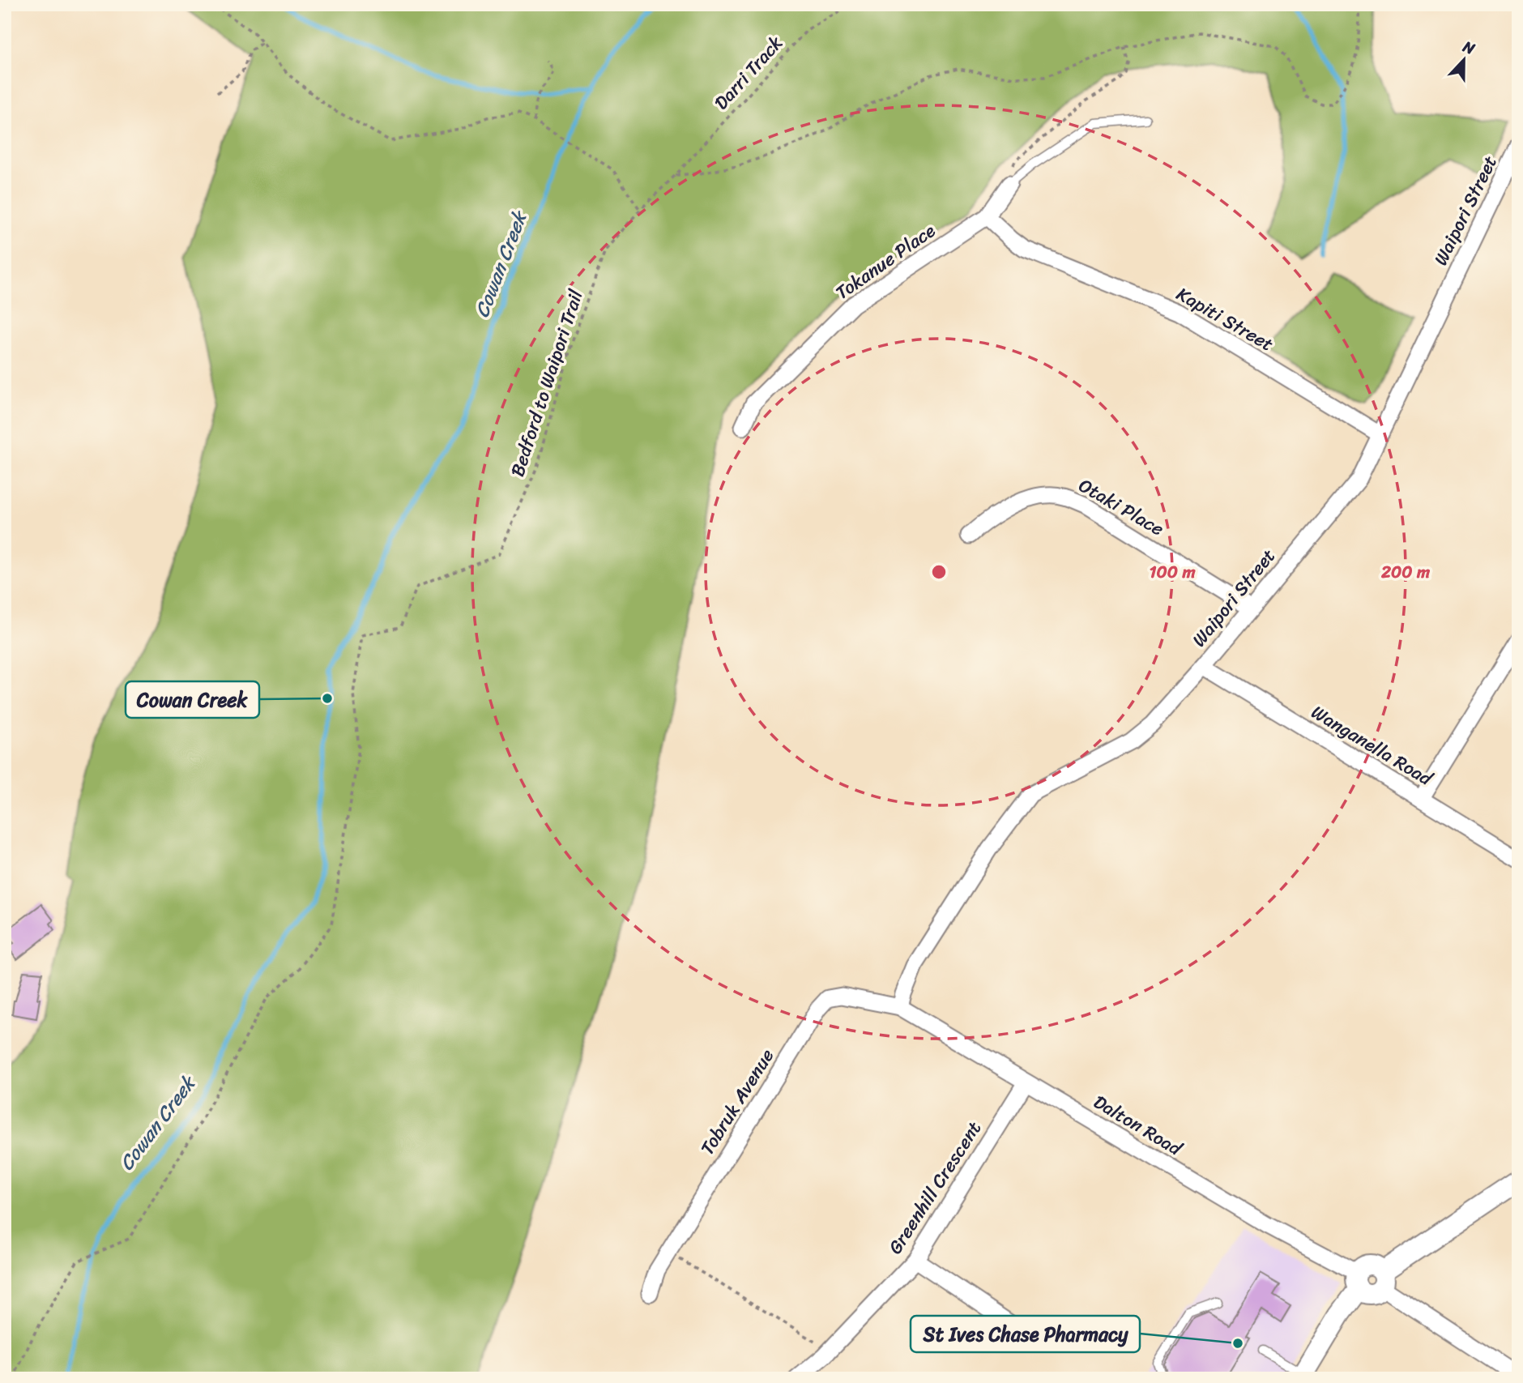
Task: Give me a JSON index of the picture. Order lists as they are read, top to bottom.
{
  "streets": {
    "street": [
      "Waipori Street",
      "Tokanue Place",
      "Kapiti Street",
      "Otaki Place",
      "Wanganella Road",
      "Tobruk Avenue",
      "Dalton Road",
      "Greenhill Crescent"
    ],
    "path": ["Darri Track", "Bedford to Waipori Trail"]
  },
  "crossings": [
    ["Darri Track", "Bedford to Waipori Trail"],
    ["Waipori Street", "Kapiti Street"],
    ["Waipori Street", "Otaki Place"],
    ["Waipori Street", "Wanganella Road"],
    ["Waipori Street", "Tobruk Avenue"],
    ["Waipori Street", "Dalton Road"],
    ["Tokanue Place", "Kapiti Street"],
    ["Tobruk Avenue", "Dalton Road"],
    ["Dalton Road", "Greenhill Crescent"]
  ],
  "water": ["Cowan Creek"],
  "places": ["Cowan Creek", "St Ives Chase Pharmacy"],
  "north": "top",
  "rings": ["100 m", "200 m"]
}
